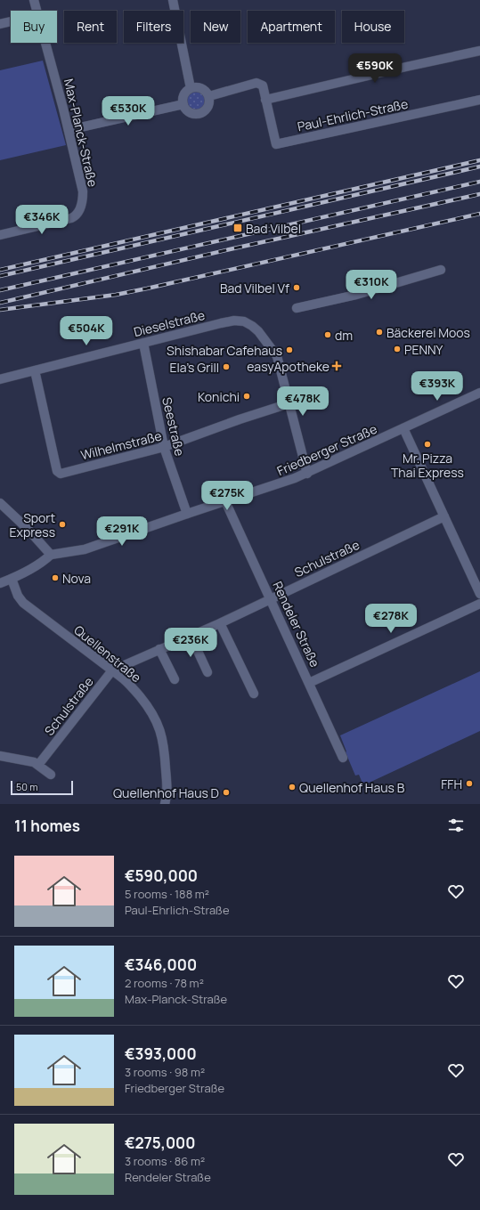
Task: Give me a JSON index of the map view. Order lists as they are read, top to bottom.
{
  "streets": {
    "street": [
      "Paul-Ehrlich-Straße",
      "Max-Planck-Straße",
      "Dieselstraße",
      "Seestraße",
      "Wilhelmstraße",
      "Friedberger Straße",
      "Schulstraße",
      "Rendeler Straße",
      "Quellenstraße"
    ]
  },
  "crossings": [
    ["Dieselstraße", "Seestraße"],
    ["Dieselstraße", "Wilhelmstraße"],
    ["Dieselstraße", "Friedberger Straße"],
    ["Seestraße", "Wilhelmstraße"],
    ["Seestraße", "Friedberger Straße"],
    ["Friedberger Straße", "Rendeler Straße"],
    ["Friedberger Straße", "Quellenstraße"],
    ["Schulstraße", "Rendeler Straße"],
    ["Schulstraße", "Quellenstraße"]
  ],
  "places": {
    "transit": ["Bad Vilbel"],
    "other": [
      "Bad Vilbel Vf",
      "Bäckerei Moos",
      "dm",
      "PENNY",
      "Shishabar Cafehaus",
      "Ela's Grill",
      "Konichi",
      "Mr. Pizza Thai Express",
      "Sport Express",
      "Nova",
      "FFH",
      "Quellenhof Haus B",
      "Quellenhof Haus D"
    ],
    "health": ["easyApotheke"]
  },
  "scale_bar": "50 m",
  "page": {
    "chip": [
      "Buy",
      "Rent",
      "Filters",
      "New",
      "Apartment",
      "House"
    ],
    "price": [
      "€590K",
      "€530K",
      "€346K",
      "€310K",
      "€504K",
      "€393K",
      "€478K",
      "€275K",
      "€291K",
      "€278K",
      "€236K"
    ],
    "scale": "50 m",
    "heading": "11 homes",
    "list": [
      {
        "name": "€590,000",
        "note": "5 rooms · 188 m² · Paul-Ehrlich-Straße"
      },
      {
        "name": "€346,000",
        "note": "2 rooms · 78 m² · Max-Planck-Straße"
      },
      {
        "name": "€393,000",
        "note": "3 rooms · 98 m² · Friedberger Straße"
      },
      {
        "name": "€275,000",
        "note": "3 rooms · 86 m² · Rendeler Straße"
      }
    ]
  }
}
